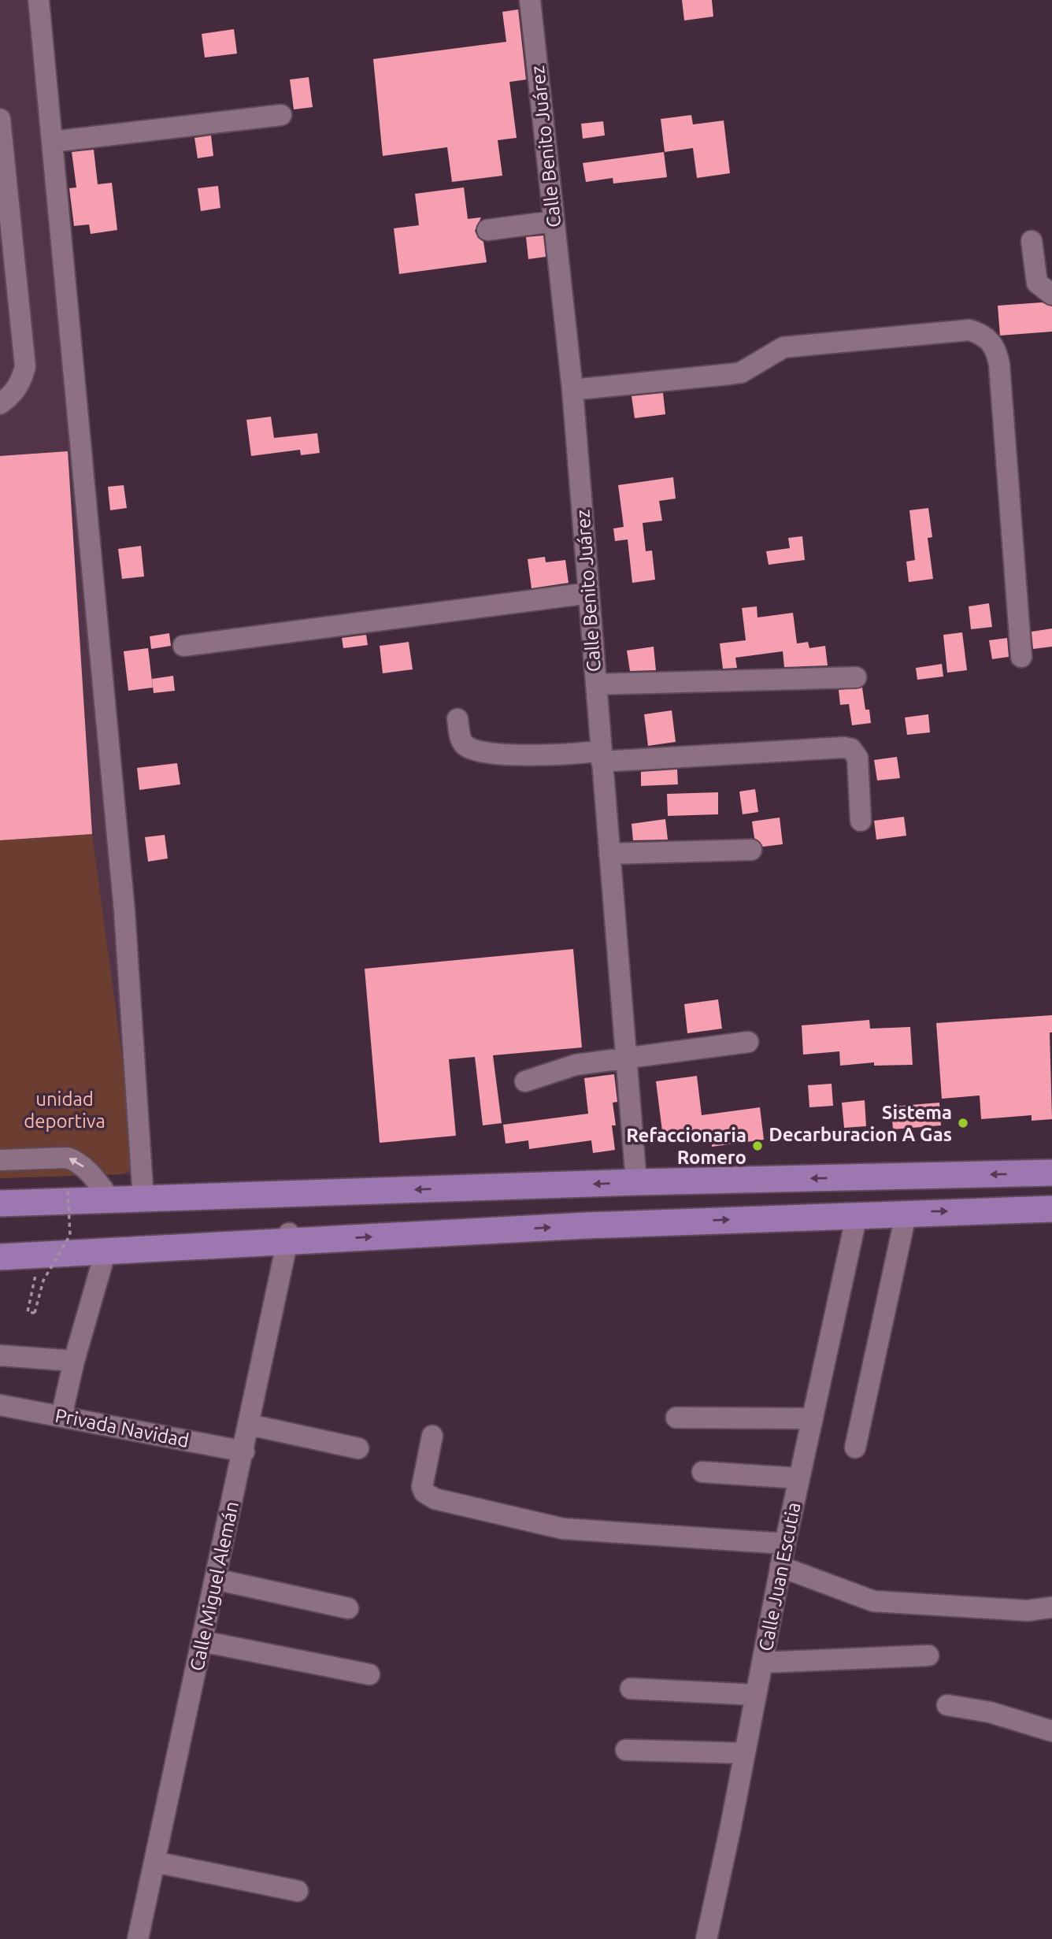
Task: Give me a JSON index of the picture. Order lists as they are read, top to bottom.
{
  "streets": {
    "street": [
      "Calle Benito Juárez",
      "Privada Navidad",
      "Calle Juan Escutia",
      "Calle Miguel Alemán"
    ]
  },
  "crossings": [
    ["Privada Navidad", "Calle Miguel Alemán"]
  ],
  "parks": ["unidad deportiva"],
  "places": ["Sistema Decarburacion A Gas", "Refaccionaria Romero"]
}
